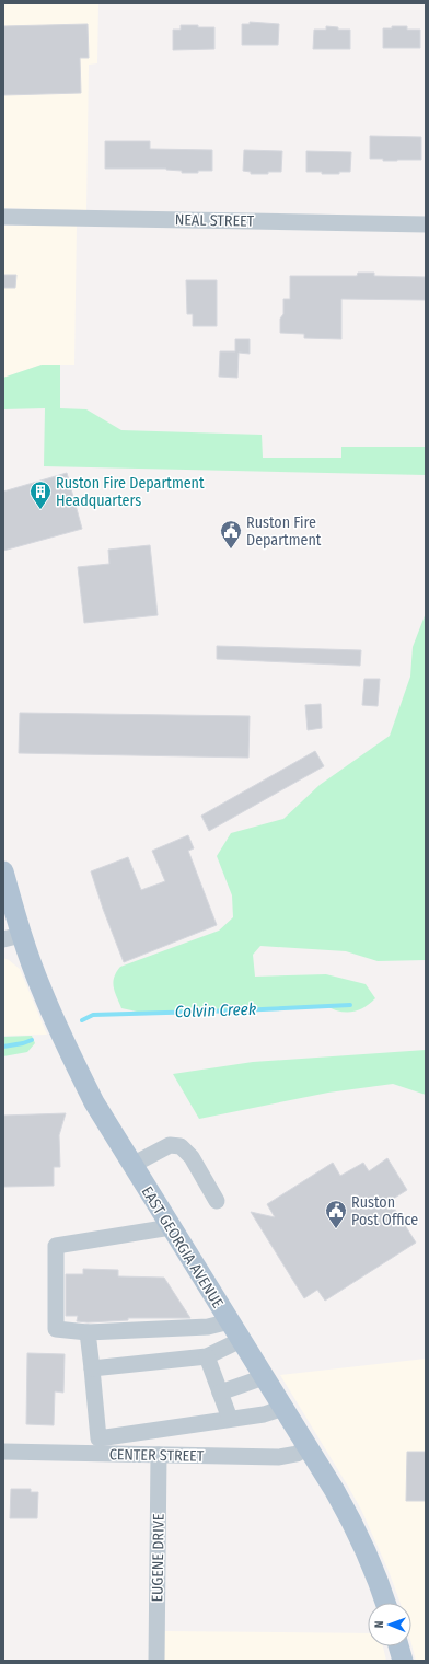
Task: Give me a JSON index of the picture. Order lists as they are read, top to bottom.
{
  "streets": {
    "main road": ["EAST GEORGIA AVENUE"],
    "street": ["NEAL STREET", "CENTER STREET", "EUGENE DRIVE"]
  },
  "crossings": [
    ["EAST GEORGIA AVENUE", "CENTER STREET"],
    ["CENTER STREET", "EUGENE DRIVE"]
  ],
  "water": ["Colvin Creek"],
  "places": {
    "building": ["Ruston Fire Department Headquarters"],
    "public building": ["Ruston Fire Department", "Ruston Post Office"]
  },
  "north": "left"
}
